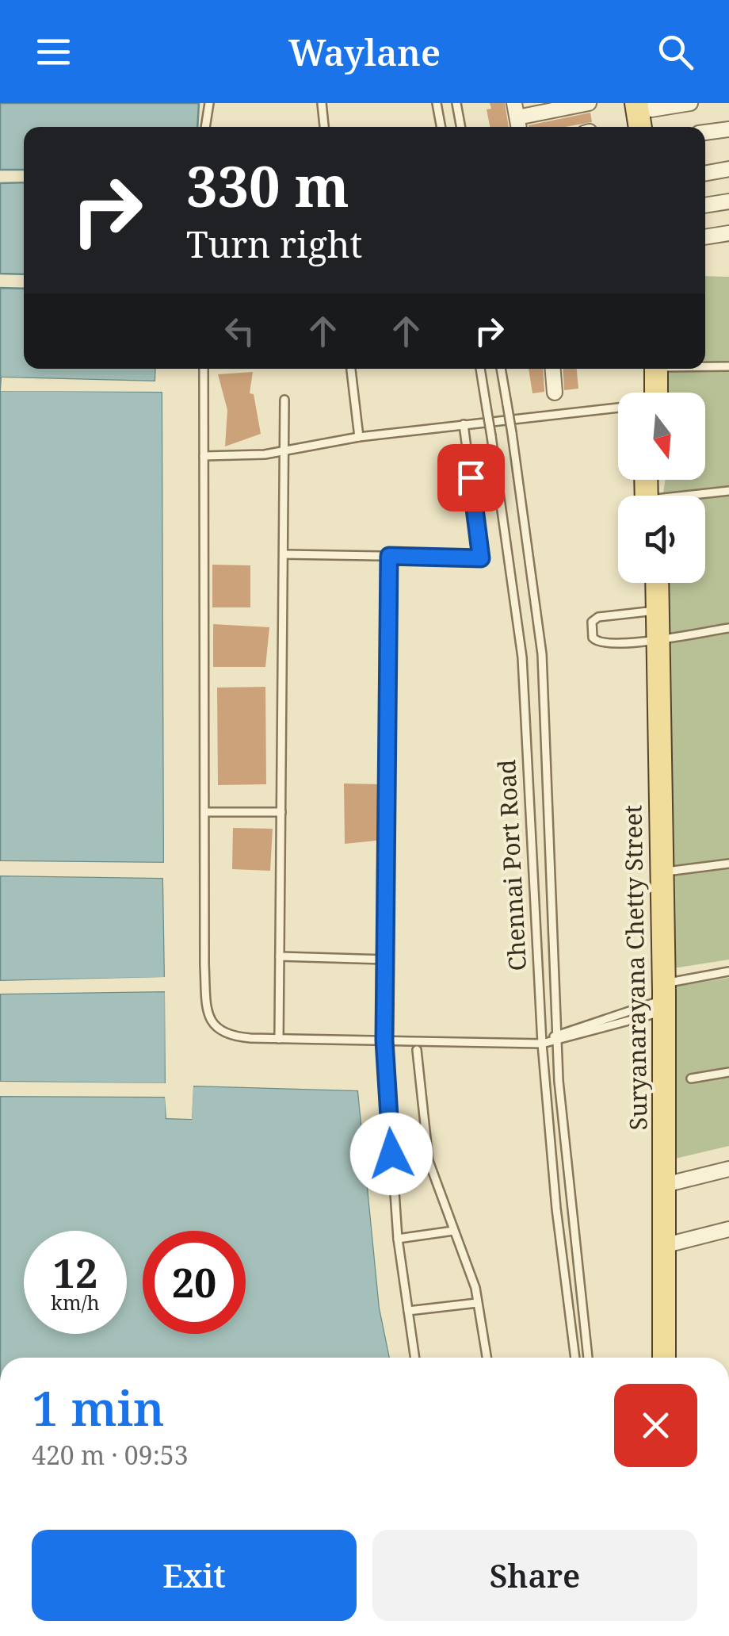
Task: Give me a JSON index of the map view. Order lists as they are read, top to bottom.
{
  "streets": {
    "main road": ["Suryanarayana Chetty Street"],
    "lane": ["Chennai Port Road"]
  },
  "north": "bottom",
  "page": {
    "header": "Waylane",
    "turn": ["330 m", "Turn right"],
    "speed": "12 km/h",
    "limit": "20",
    "heading": ["1 min", "420 m · 09:53"],
    "buttons": ["Exit", "Share"]
  }
}
